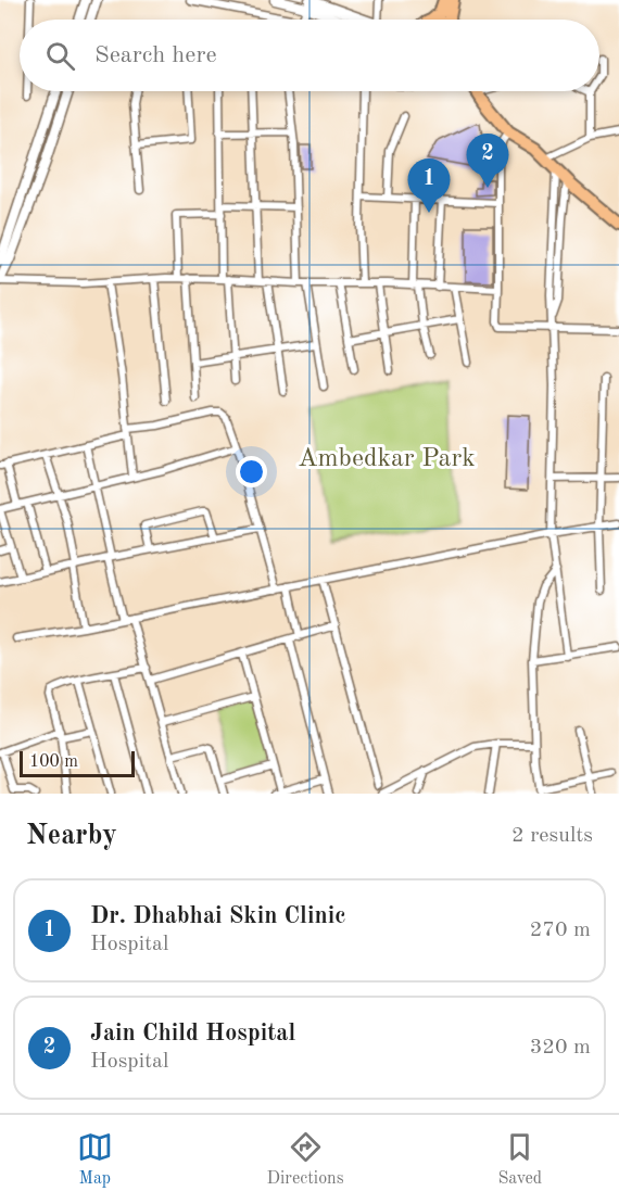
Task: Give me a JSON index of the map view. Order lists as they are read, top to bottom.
{
  "parks": ["Ambedkar Park"],
  "scale_bar": "100 m",
  "page": {
    "search": "Search here",
    "pins": ["2", "1"],
    "scale": "100 m",
    "heading": ["Nearby", "2 results"],
    "list": [
      {
        "mark": "1",
        "name": "Dr. Dhabhai Skin Clinic",
        "note": "Hospital",
        "value": "270 m"
      },
      {
        "mark": "2",
        "name": "Jain Child Hospital",
        "note": "Hospital",
        "value": "320 m"
      }
    ],
    "nav": ["Map", "Directions", "Saved"]
  }
}
